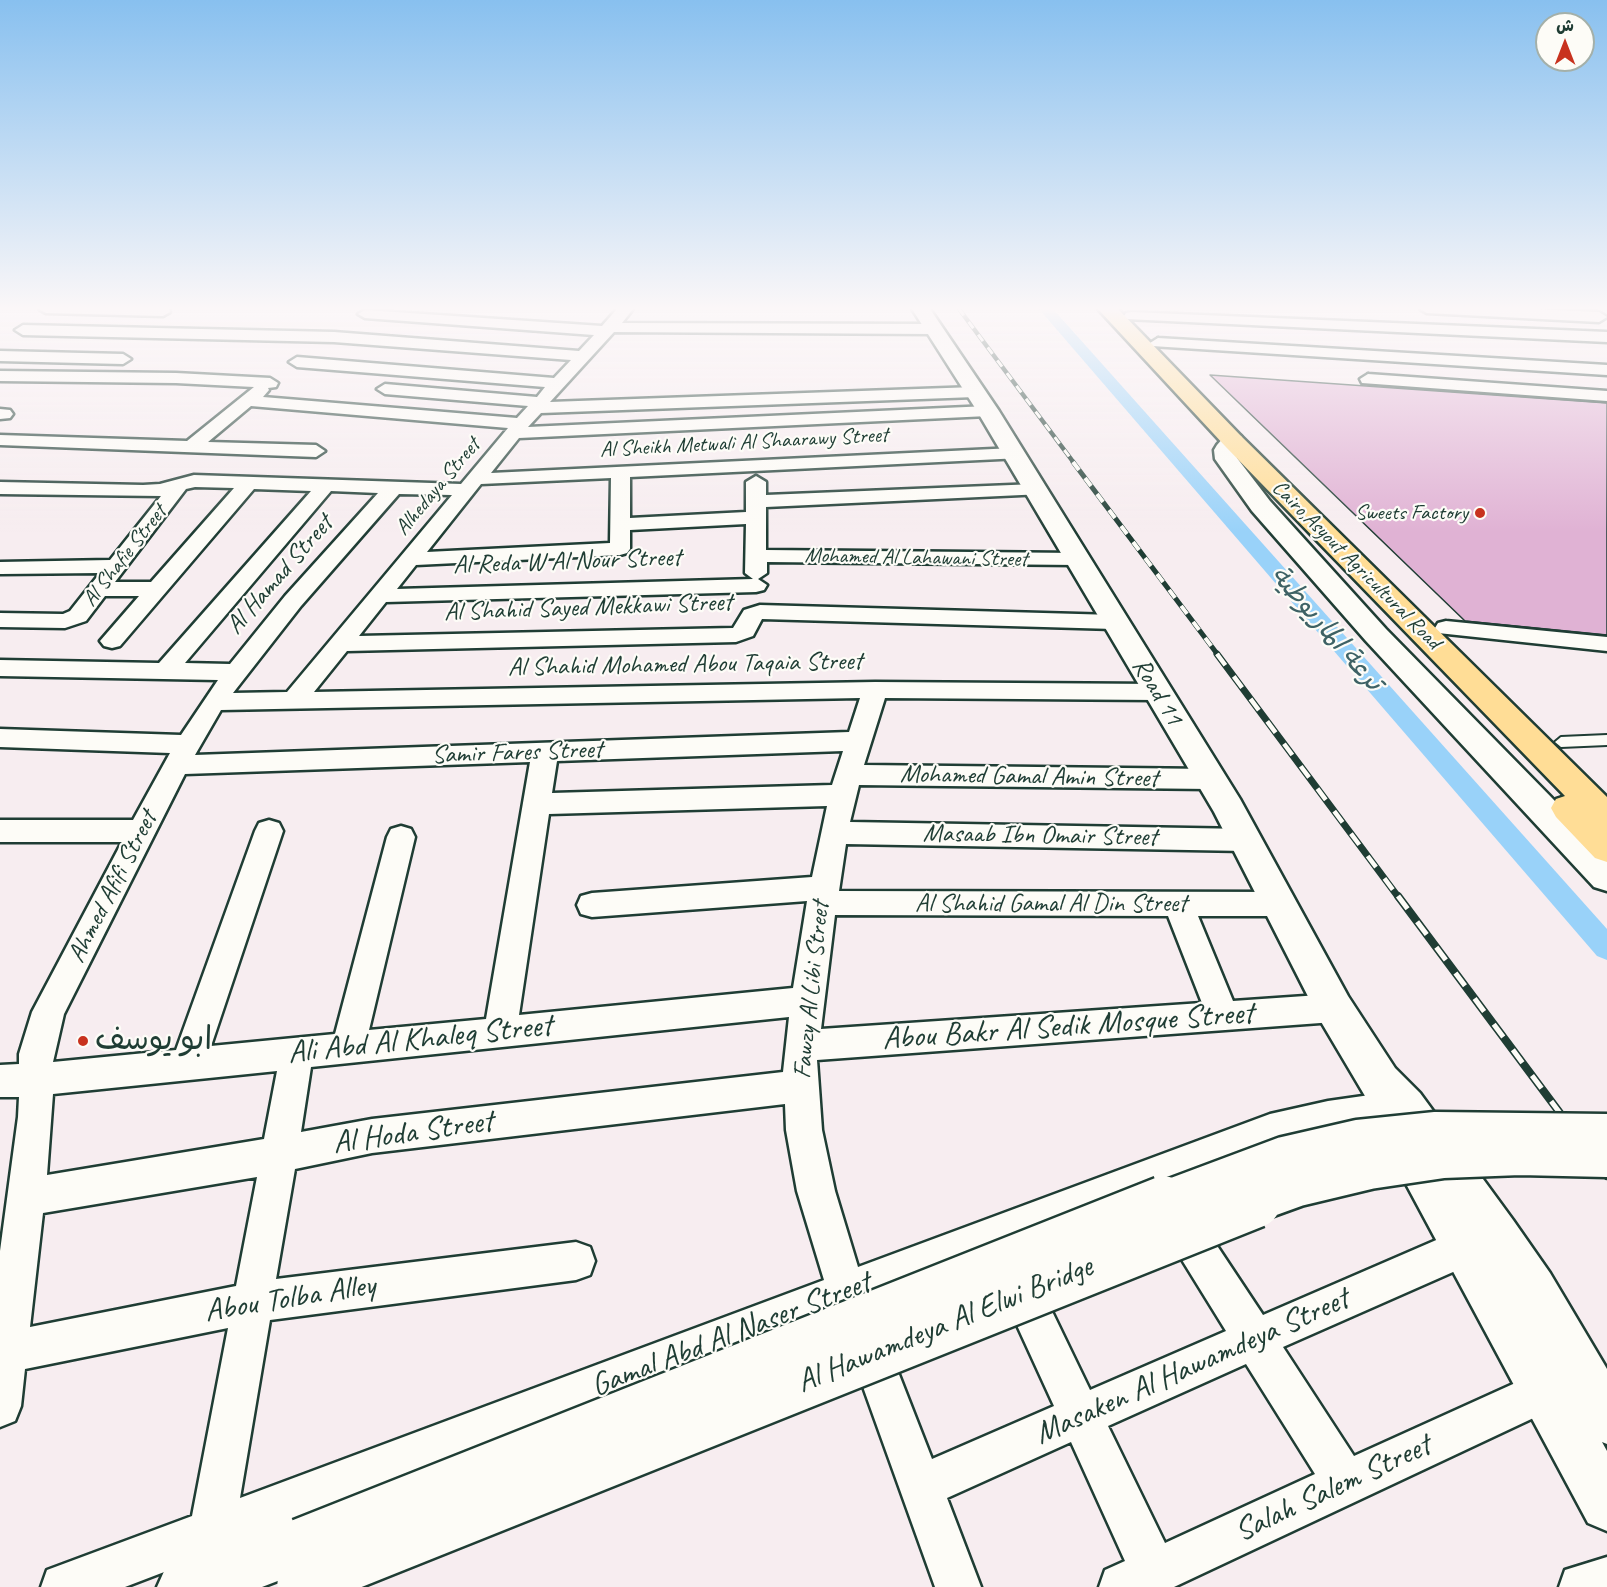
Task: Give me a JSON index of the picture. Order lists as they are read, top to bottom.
{
  "streets": {
    "highway": ["Cairo,Asyout Agricultural Road"],
    "street": [
      "Al Sheikh Metwali Al Shaarawy Street",
      "Alhedaya Street",
      "Al Shafie Street",
      "Mohamed Al Lahawani Street",
      "Al Reda W Al Nour Street",
      "Al Hamad Street",
      "Al Shahid Sayed Mekkawi Street",
      "Al Shahid Mohamed Abou Taqaia Street",
      "Road 11",
      "Samir Fares Street",
      "Mohamed Gamal Amin Street",
      "Masaab Ibn Omair Street",
      "Ahmed Afifi Street",
      "Al Shahid Gamal Al Din Street",
      "Fawzy Al Libi Street",
      "Abou Bakr Al Sedik Mosque Street",
      "Ali Abd Al Khaleq Street",
      "Al Hoda Street",
      "Abou Tolba Alley",
      "Al Hawamdeya Al Elwi Bridge",
      "Gamal Abd Al Naser Street",
      "Masaken Al Hawamdeya Street",
      "Salah Salem Street"
    ]
  },
  "crossings": [
    ["Al Sheikh Metwali Al Shaarawy Street", "Alhedaya Street"],
    ["Al Sheikh Metwali Al Shaarawy Street", "Al Shafie Street"],
    ["Al Sheikh Metwali Al Shaarawy Street", "Al Hamad Street"],
    ["Al Sheikh Metwali Al Shaarawy Street", "Road 11"],
    ["Alhedaya Street", "Al Reda W Al Nour Street"],
    ["Alhedaya Street", "Al Shahid Sayed Mekkawi Street"],
    ["Alhedaya Street", "Al Shahid Mohamed Abou Taqaia Street"],
    ["Mohamed Al Lahawani Street", "Road 11"],
    ["Al Hamad Street", "Al Shahid Mohamed Abou Taqaia Street"],
    ["Al Hamad Street", "Ahmed Afifi Street"],
    ["Al Shahid Sayed Mekkawi Street", "Road 11"],
    ["Al Shahid Mohamed Abou Taqaia Street", "Road 11"],
    ["Al Shahid Mohamed Abou Taqaia Street", "Ahmed Afifi Street"],
    ["Al Shahid Mohamed Abou Taqaia Street", "Fawzy Al Libi Street"],
    ["Road 11", "Mohamed Gamal Amin Street"],
    ["Road 11", "Masaab Ibn Omair Street"],
    ["Road 11", "Al Shahid Gamal Al Din Street"],
    ["Road 11", "Abou Bakr Al Sedik Mosque Street"],
    ["Road 11", "Gamal Abd Al Naser Street"],
    ["Samir Fares Street", "Ahmed Afifi Street"],
    ["Samir Fares Street", "Fawzy Al Libi Street"],
    ["Mohamed Gamal Amin Street", "Fawzy Al Libi Street"],
    ["Masaab Ibn Omair Street", "Fawzy Al Libi Street"],
    ["Ahmed Afifi Street", "Ali Abd Al Khaleq Street"],
    ["Ahmed Afifi Street", "Al Hoda Street"],
    ["Ahmed Afifi Street", "Abou Tolba Alley"],
    ["Al Shahid Gamal Al Din Street", "Fawzy Al Libi Street"],
    ["Fawzy Al Libi Street", "Abou Bakr Al Sedik Mosque Street"],
    ["Fawzy Al Libi Street", "Ali Abd Al Khaleq Street"],
    ["Fawzy Al Libi Street", "Al Hoda Street"],
    ["Fawzy Al Libi Street", "Gamal Abd Al Naser Street"],
    ["Fawzy Al Libi Street", "Masaken Al Hawamdeya Street"]
  ],
  "water": ["ترعة الماريوطية"],
  "places": ["Sweets Factory", "ابو يوسف"],
  "north": "top"
}
